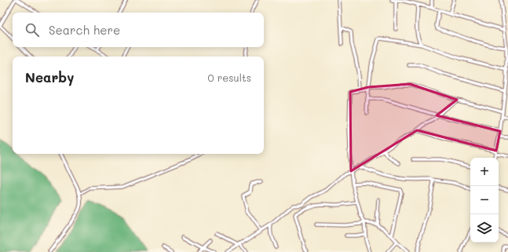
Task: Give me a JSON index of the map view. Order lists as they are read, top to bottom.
{
  "page": {
    "search": "Search here",
    "heading": ["Nearby", "0 results"],
    "map_buttons": ["+", "−"]
  }
}
